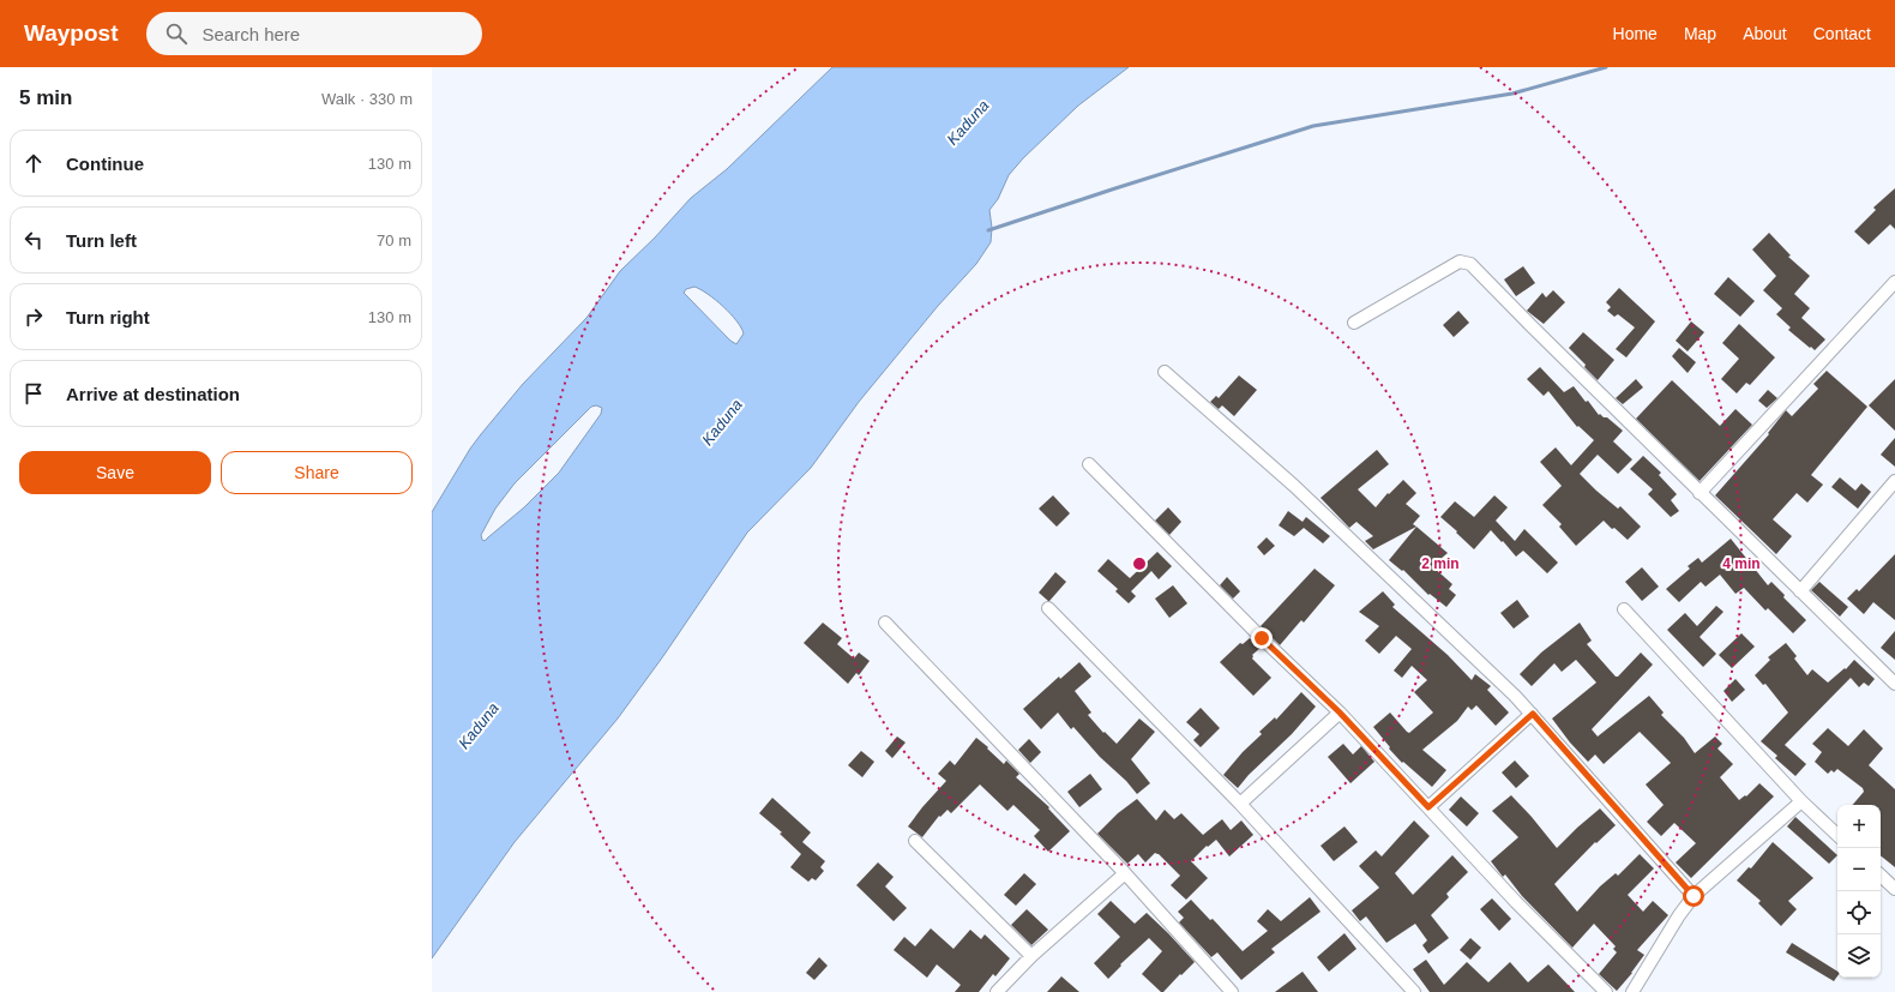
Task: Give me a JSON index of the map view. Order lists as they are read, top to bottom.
{
  "water": ["Kaduna"],
  "page": {
    "header": "Waypost",
    "search": "Search here",
    "nav": [
      "Home",
      "Map",
      "About",
      "Contact"
    ],
    "heading": ["5 min", "Walk · 330 m"],
    "list": [
      ["Continue", "130 m"],
      ["Turn left", "70 m"],
      ["Turn right", "130 m"],
      "Arrive at destination"
    ],
    "buttons": ["Save", "Share"],
    "map_buttons": ["+", "−"]
  },
  "rings": ["2 min", "4 min"]
}
